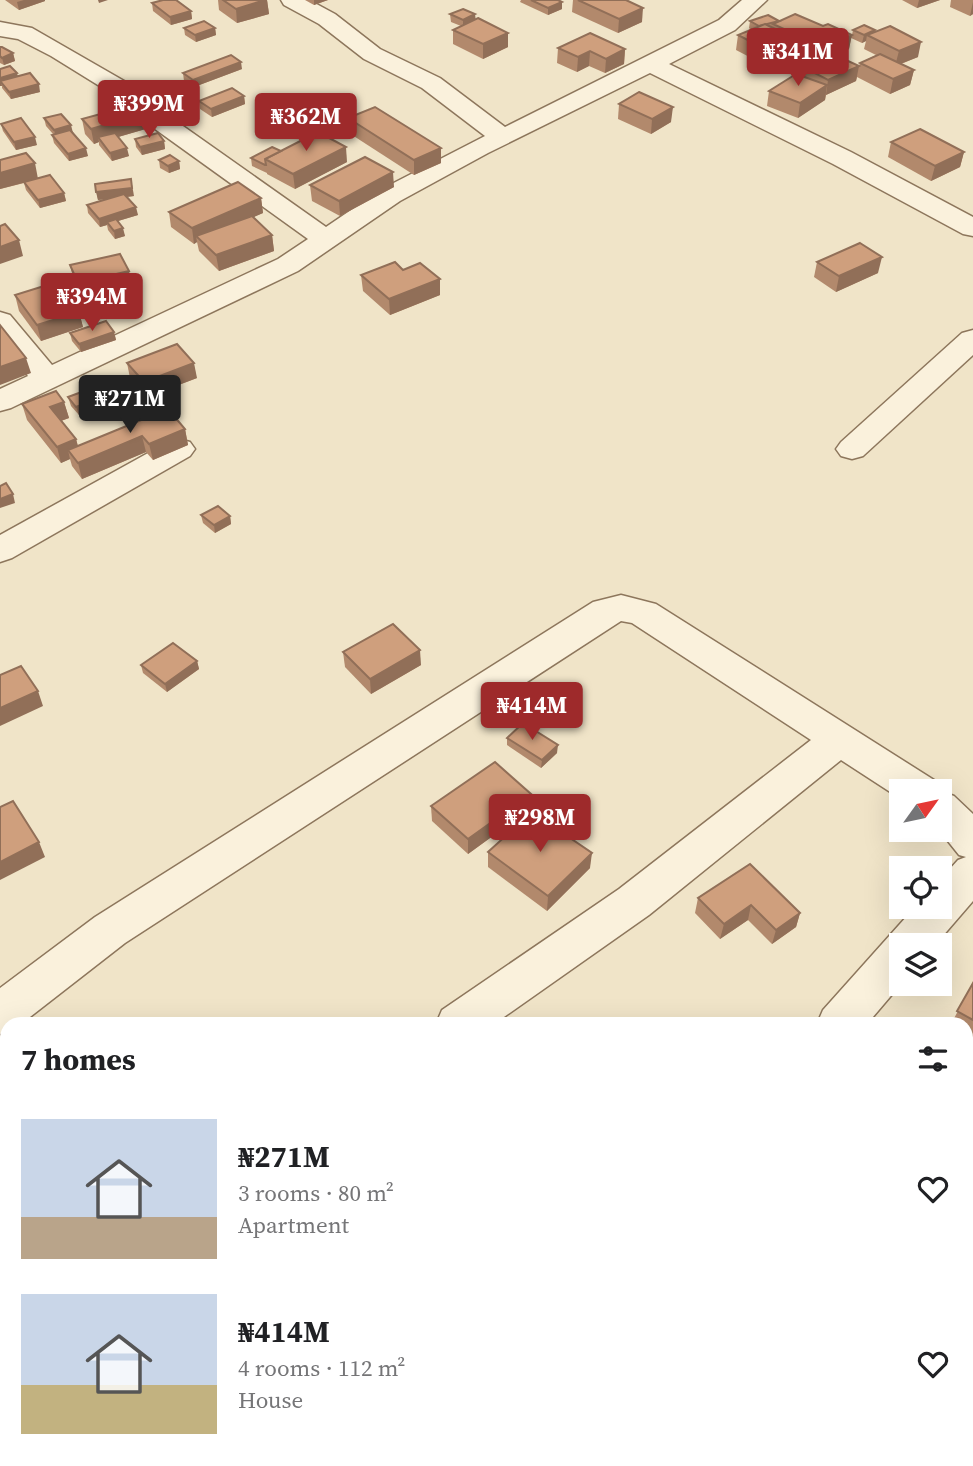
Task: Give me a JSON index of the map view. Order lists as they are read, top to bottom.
{
  "north": "top right",
  "page": {
    "price": [
      "₦341M",
      "₦399M",
      "₦362M",
      "₦394M",
      "₦271M",
      "₦414M",
      "₦298M"
    ],
    "heading": "7 homes",
    "list": [
      {
        "name": "₦271M",
        "note": "3 rooms · 80 m² · Apartment"
      },
      {
        "name": "₦414M",
        "note": "4 rooms · 112 m² · House"
      }
    ]
  }
}
